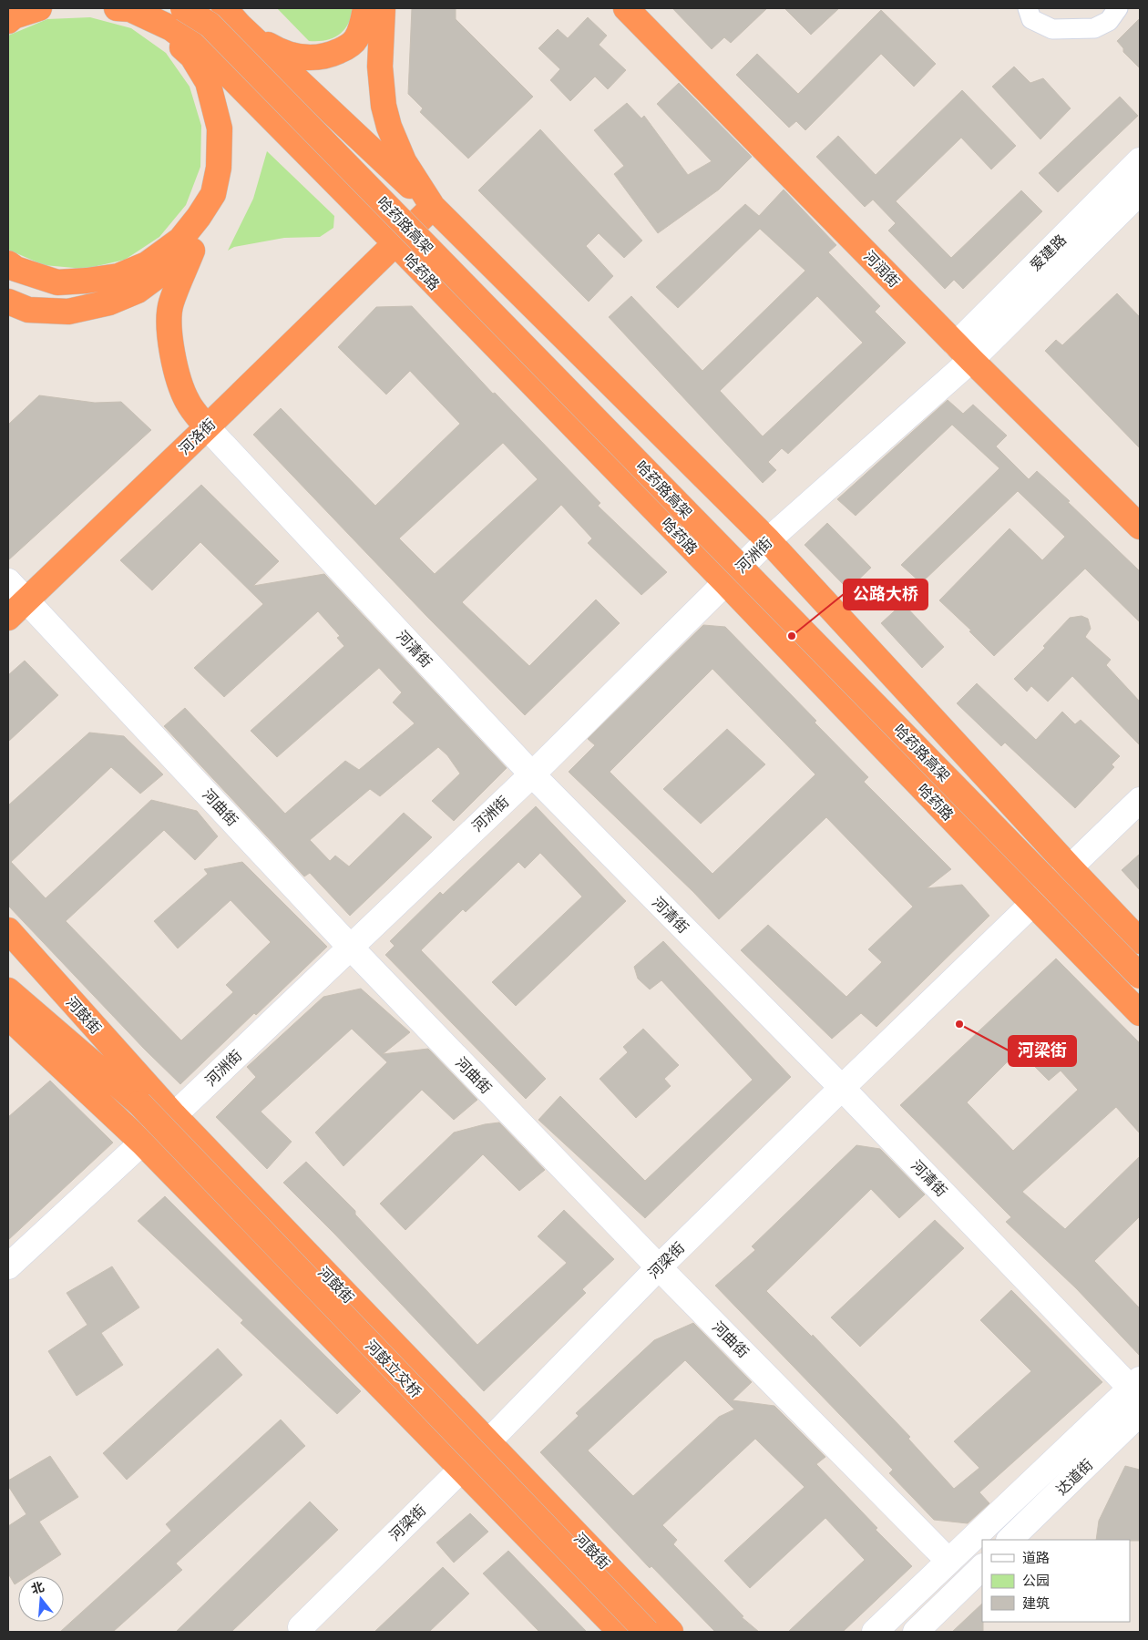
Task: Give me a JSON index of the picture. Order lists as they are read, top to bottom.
{
  "streets": {
    "highway": [
      "哈药路高架",
      "河润街",
      "哈药路",
      "河洛街",
      "河鼓街",
      "河鼓立交桥"
    ],
    "street": [
      "爱建路",
      "河洲街",
      "河清街",
      "河曲街",
      "河梁街",
      "达道街"
    ]
  },
  "crossings": [
    ["爱建路", "河润街"],
    ["爱建路", "河洲街"],
    ["河润街", "河洲街"],
    ["哈药路", "河洛街"],
    ["哈药路", "河洲街"],
    ["哈药路", "河梁街"],
    ["河洛街", "河清街"],
    ["河洛街", "河曲街"],
    ["河洲街", "河清街"],
    ["河洲街", "河曲街"],
    ["河洲街", "河鼓街"],
    ["河清街", "河梁街"],
    ["河曲街", "河梁街"],
    ["河鼓街", "河梁街"]
  ],
  "places": ["公路大桥", "河梁街"],
  "legend": ["道路", "公园", "建筑"],
  "north": "top"
}
